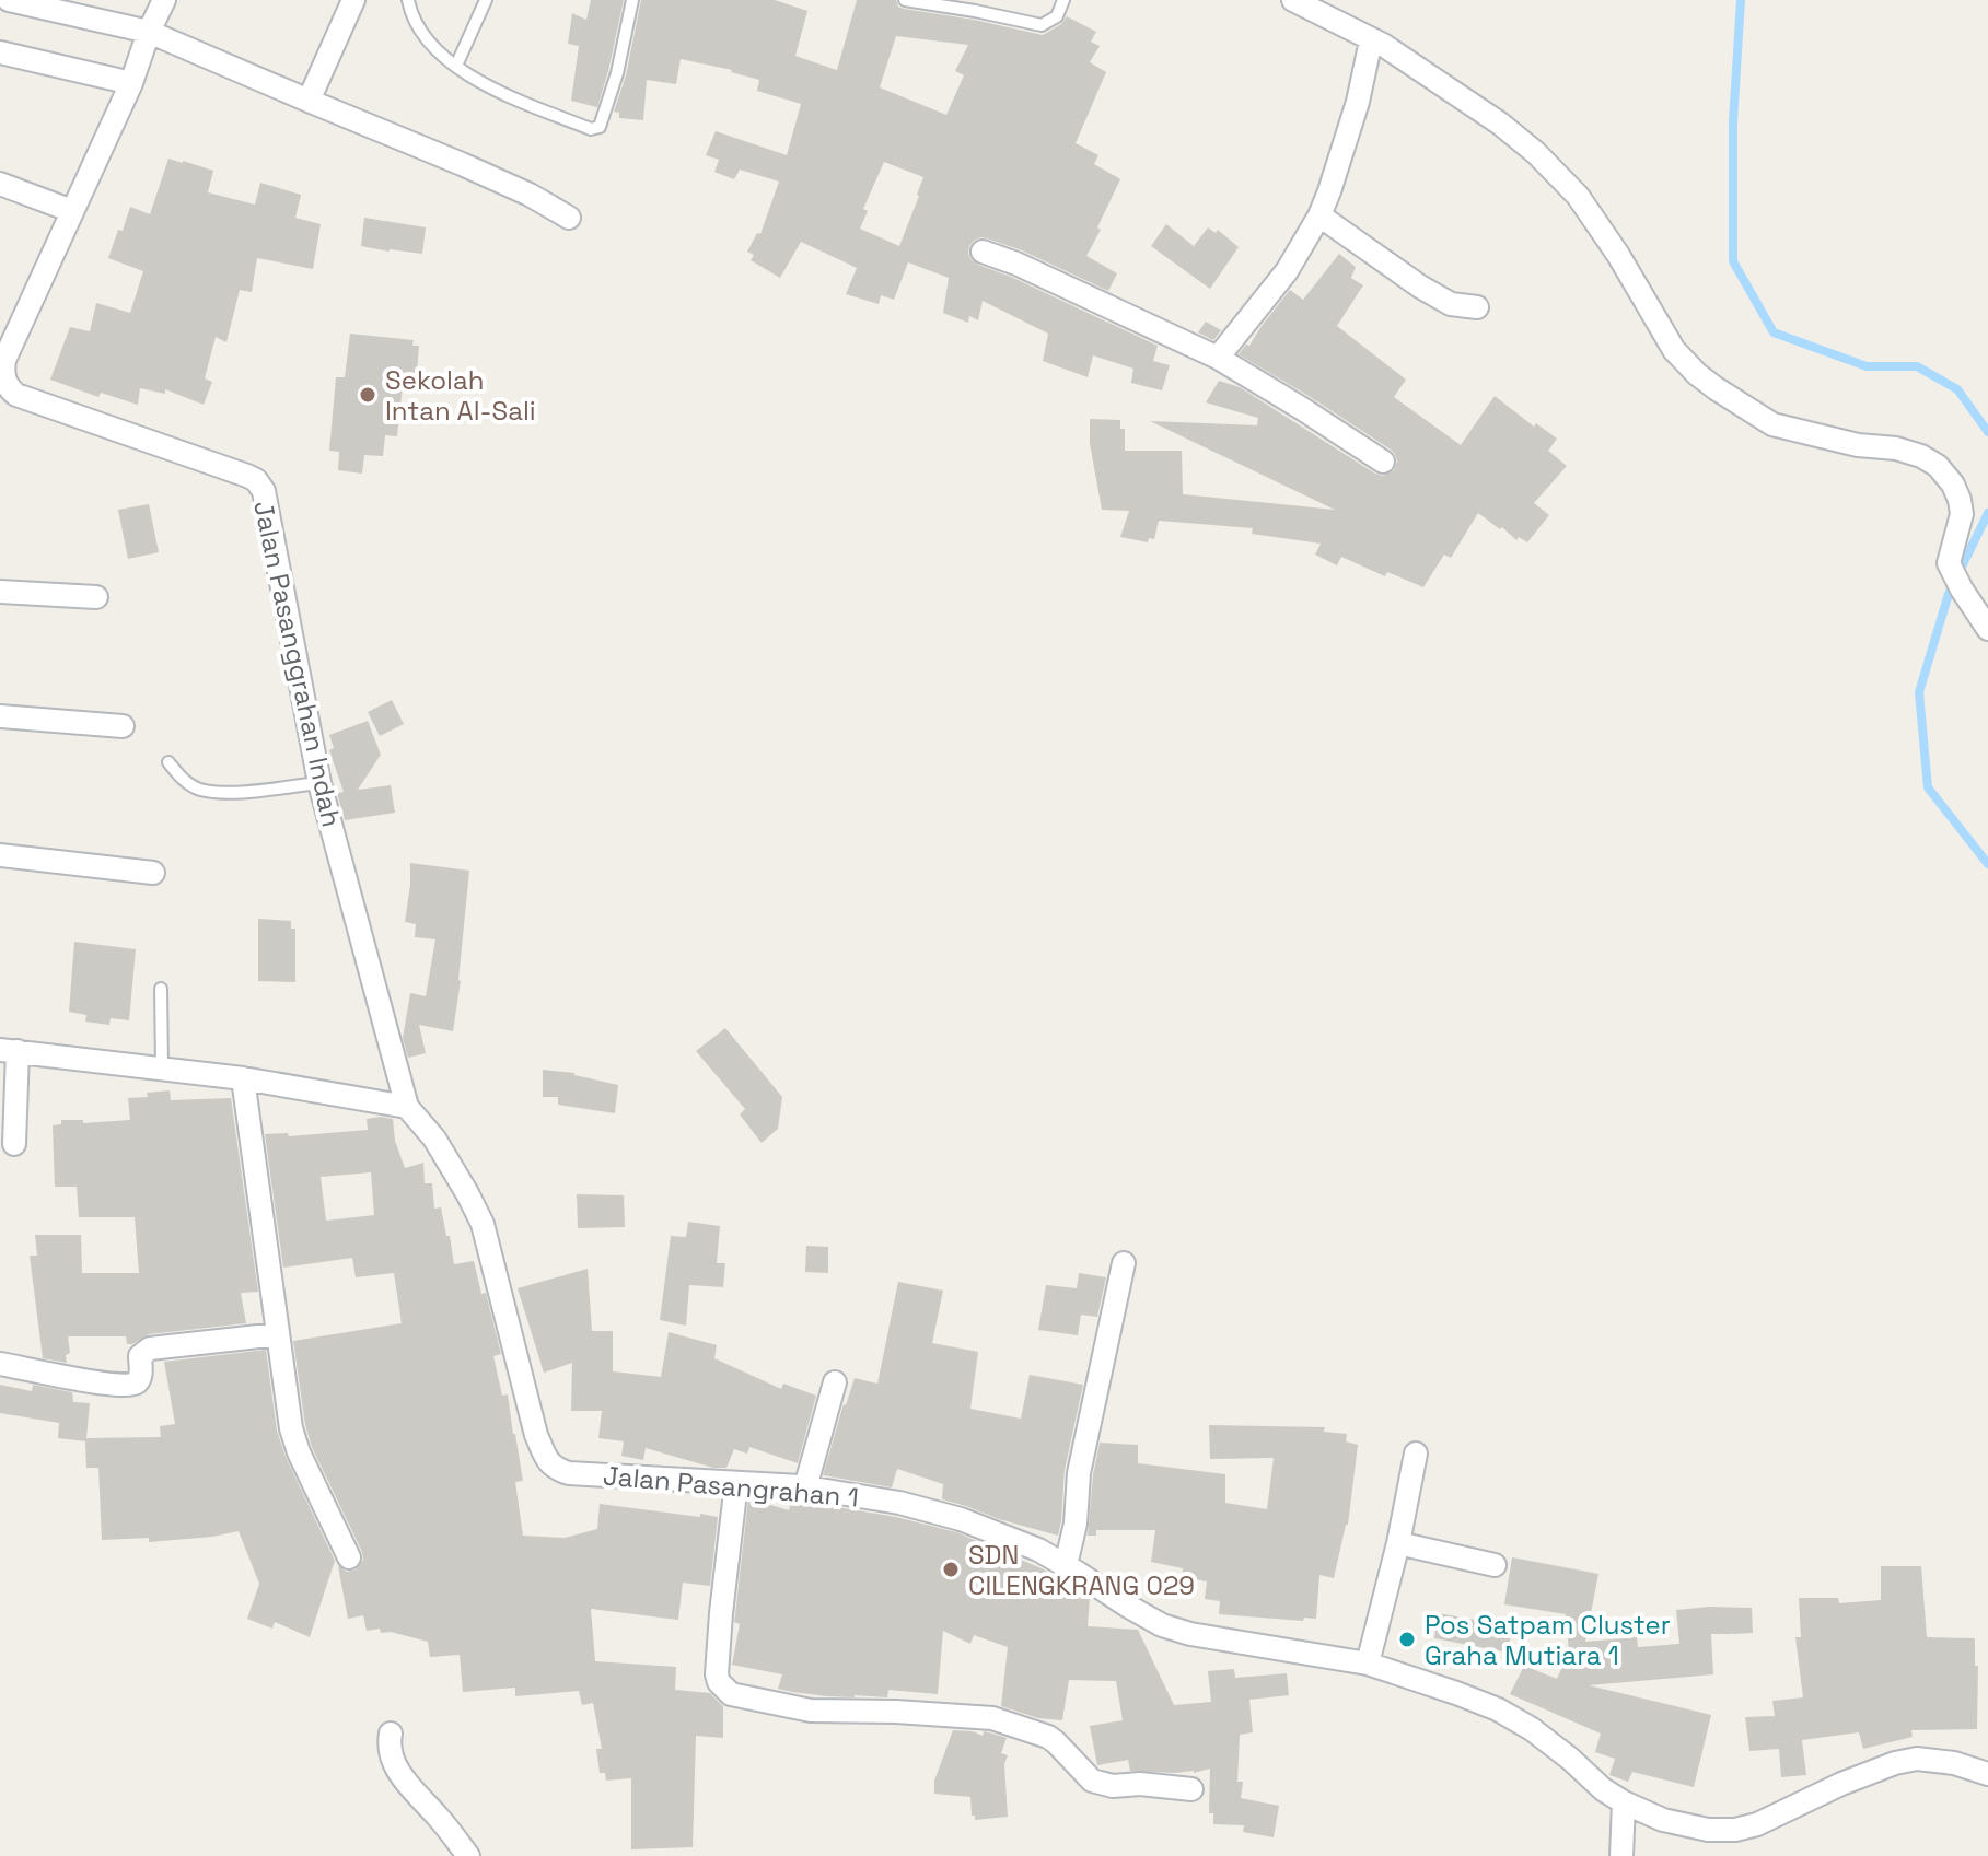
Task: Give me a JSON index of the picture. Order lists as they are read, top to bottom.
{
  "streets": {
    "street": ["Jalan Pasanggrahan Indah", "Jalan Pasangrahan 1"]
  },
  "crossings": [
    ["Jalan Pasanggrahan Indah", "Jalan Pasangrahan 1"]
  ],
  "places": ["Sekolah Intan Al-Sali", "SDN CILENGKRANG 029", "Pos Satpam Cluster Graha Mutiara 1"]
}
